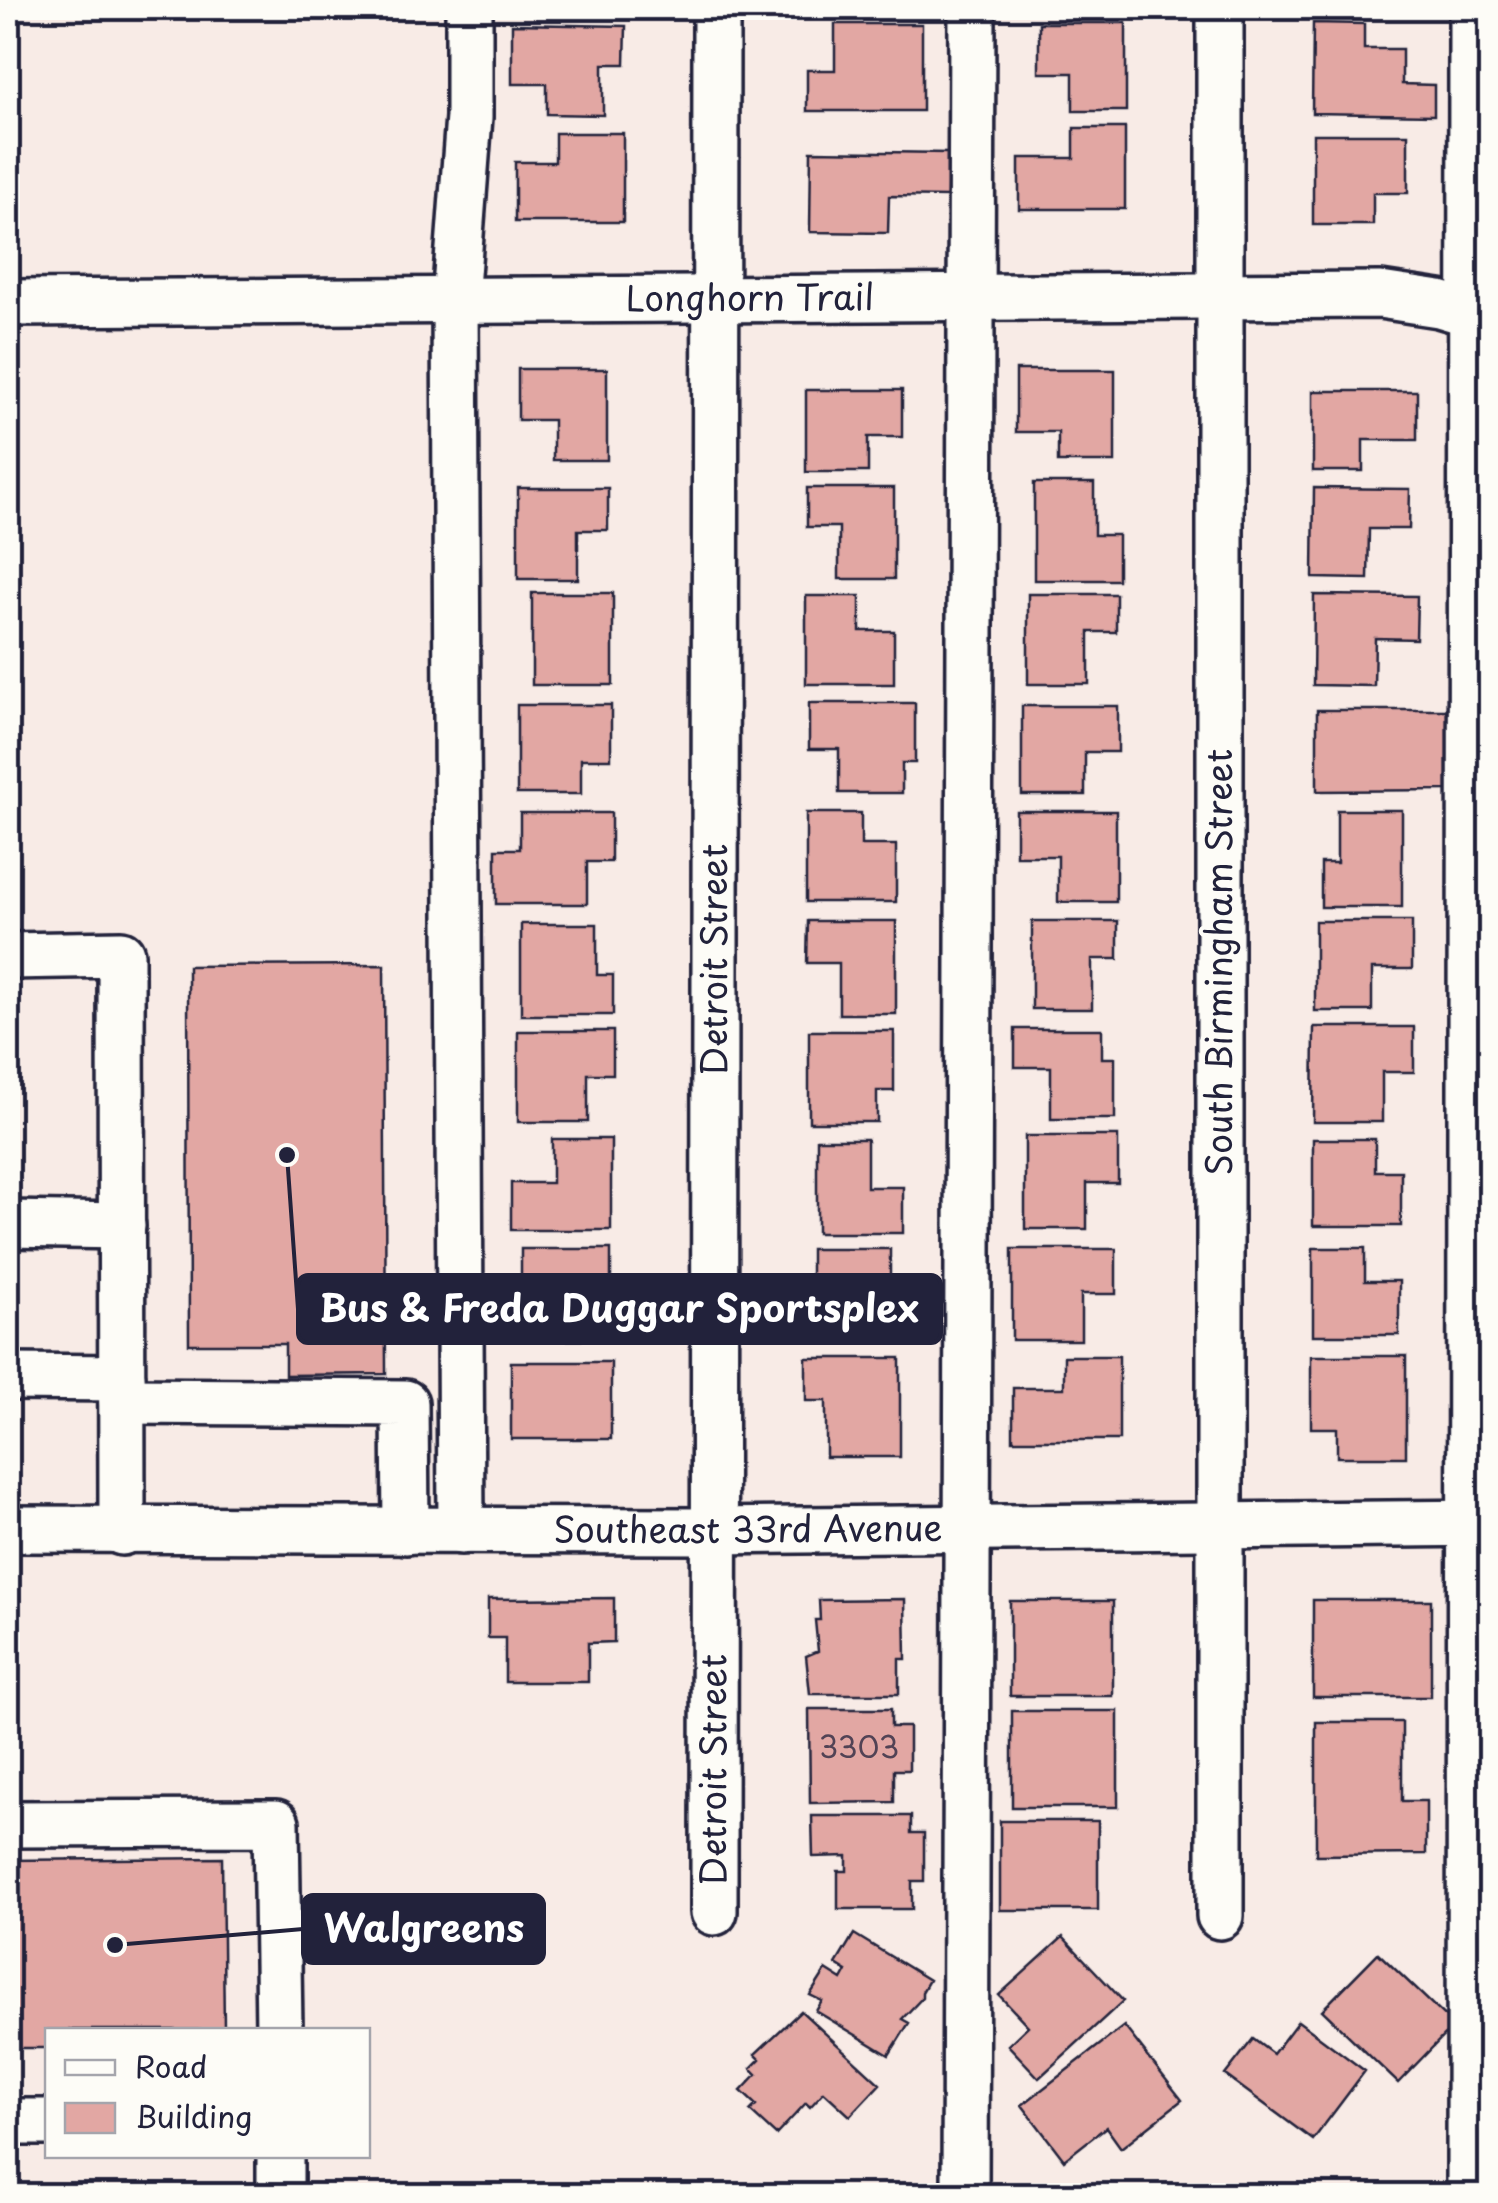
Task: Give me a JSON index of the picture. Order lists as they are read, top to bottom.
{
  "streets": {
    "street": [
      "Longhorn Trail",
      "Detroit Street",
      "South Birmingham Street",
      "Southeast 33rd Avenue"
    ]
  },
  "crossings": [
    ["Longhorn Trail", "Detroit Street"],
    ["Longhorn Trail", "South Birmingham Street"],
    ["Detroit Street", "Southeast 33rd Avenue"],
    ["South Birmingham Street", "Southeast 33rd Avenue"]
  ],
  "places": ["Bus & Freda Duggar Sportsplex", "Walgreens"],
  "house_numbers": ["3303"],
  "legend": ["Road", "Building"]
}
